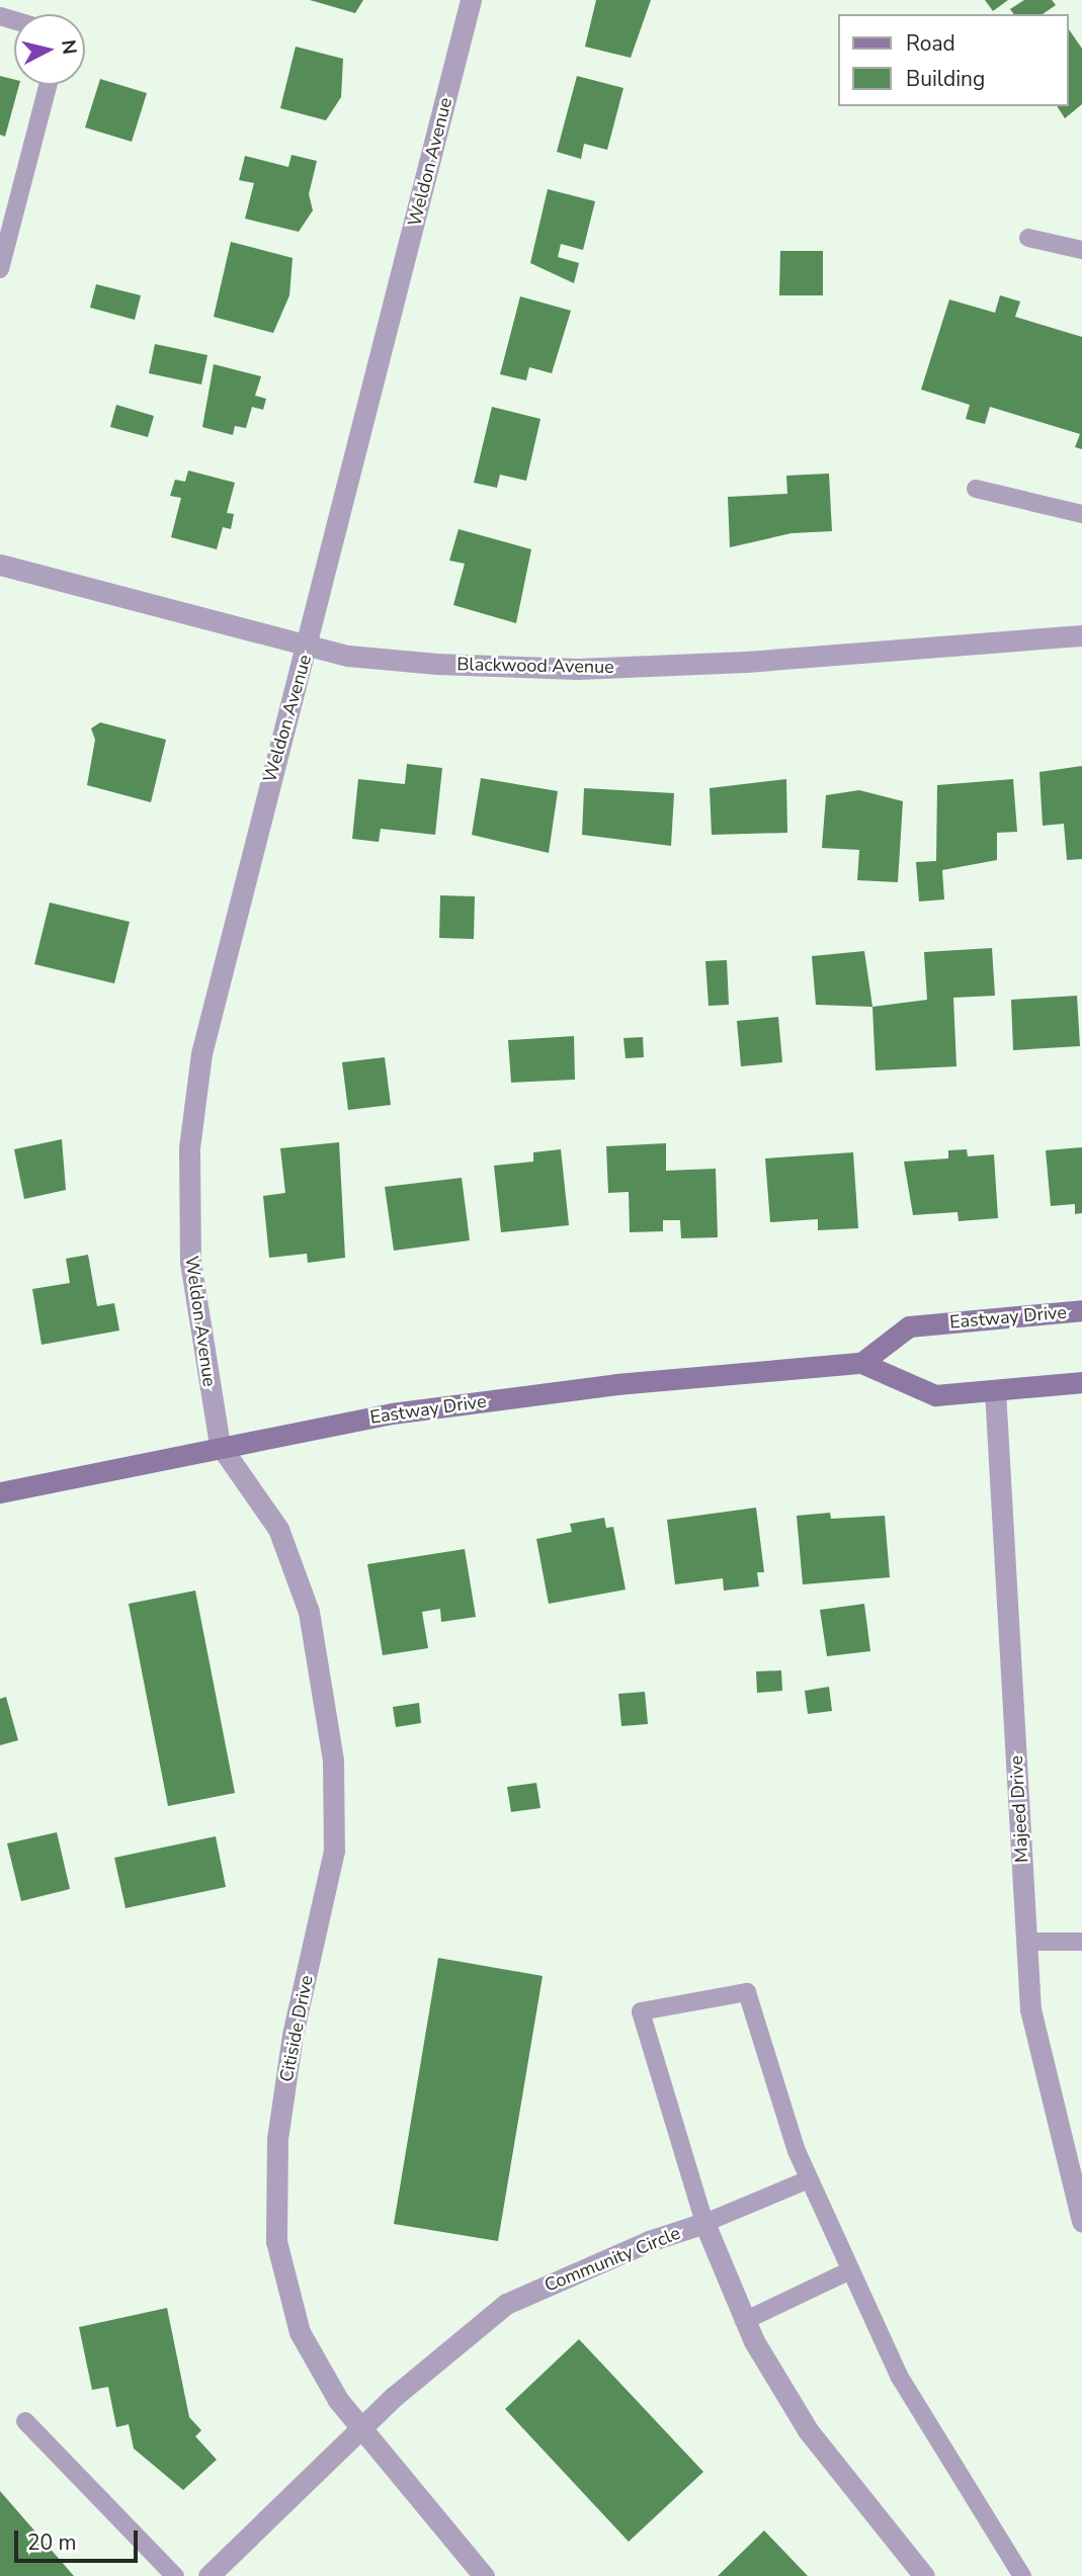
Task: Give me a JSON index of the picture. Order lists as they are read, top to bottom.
{
  "streets": {
    "main road": ["Eastway Drive"],
    "street": [
      "Weldon Avenue",
      "Blackwood Avenue",
      "Majeed Drive",
      "Citiside Drive",
      "Community Circle"
    ]
  },
  "crossings": [
    ["Weldon Avenue", "Blackwood Avenue"],
    ["Weldon Avenue", "Eastway Drive"],
    ["Weldon Avenue", "Citiside Drive"],
    ["Eastway Drive", "Majeed Drive"],
    ["Eastway Drive", "Citiside Drive"],
    ["Citiside Drive", "Community Circle"]
  ],
  "legend": ["Road", "Building"],
  "scale_bar": "20 m",
  "north": "right"
}
